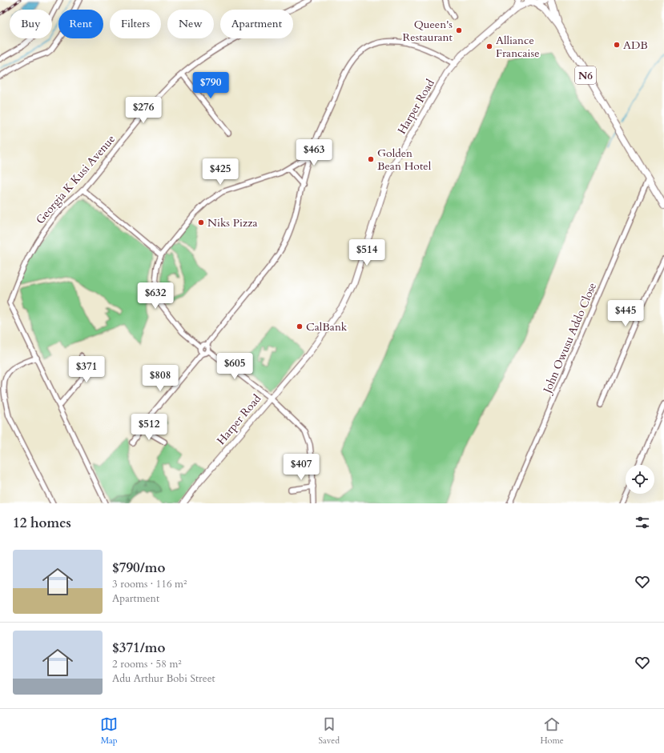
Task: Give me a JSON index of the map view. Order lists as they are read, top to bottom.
{
  "streets": {
    "highway": ["N6"],
    "main road": ["Harper Road"],
    "street": ["Georgia K Kusi Avenue", "John Owusu Addo Close"]
  },
  "crossings": [
    ["N6", "Harper Road"],
    ["N6", "John Owusu Addo Close"]
  ],
  "places": [
    "Queen's Restaurant",
    "ADB",
    "Alliance Francaise",
    "Golden Bean Hotel",
    "Niks Pizza",
    "CalBank"
  ],
  "page": {
    "chip": [
      "Buy",
      "Rent",
      "Filters",
      "New",
      "Apartment"
    ],
    "price": [
      "$790",
      "$276",
      "$463",
      "$425",
      "$514",
      "$632",
      "$445",
      "$605",
      "$371",
      "$808",
      "$512",
      "$407"
    ],
    "heading": "12 homes",
    "list": [
      {
        "name": "$790/mo",
        "note": "3 rooms · 116 m² · Apartment"
      },
      {
        "name": "$371/mo",
        "note": "2 rooms · 58 m² · Adu Arthur Bobi Street"
      }
    ],
    "tabs": ["Map", "Saved", "Home"]
  }
}
